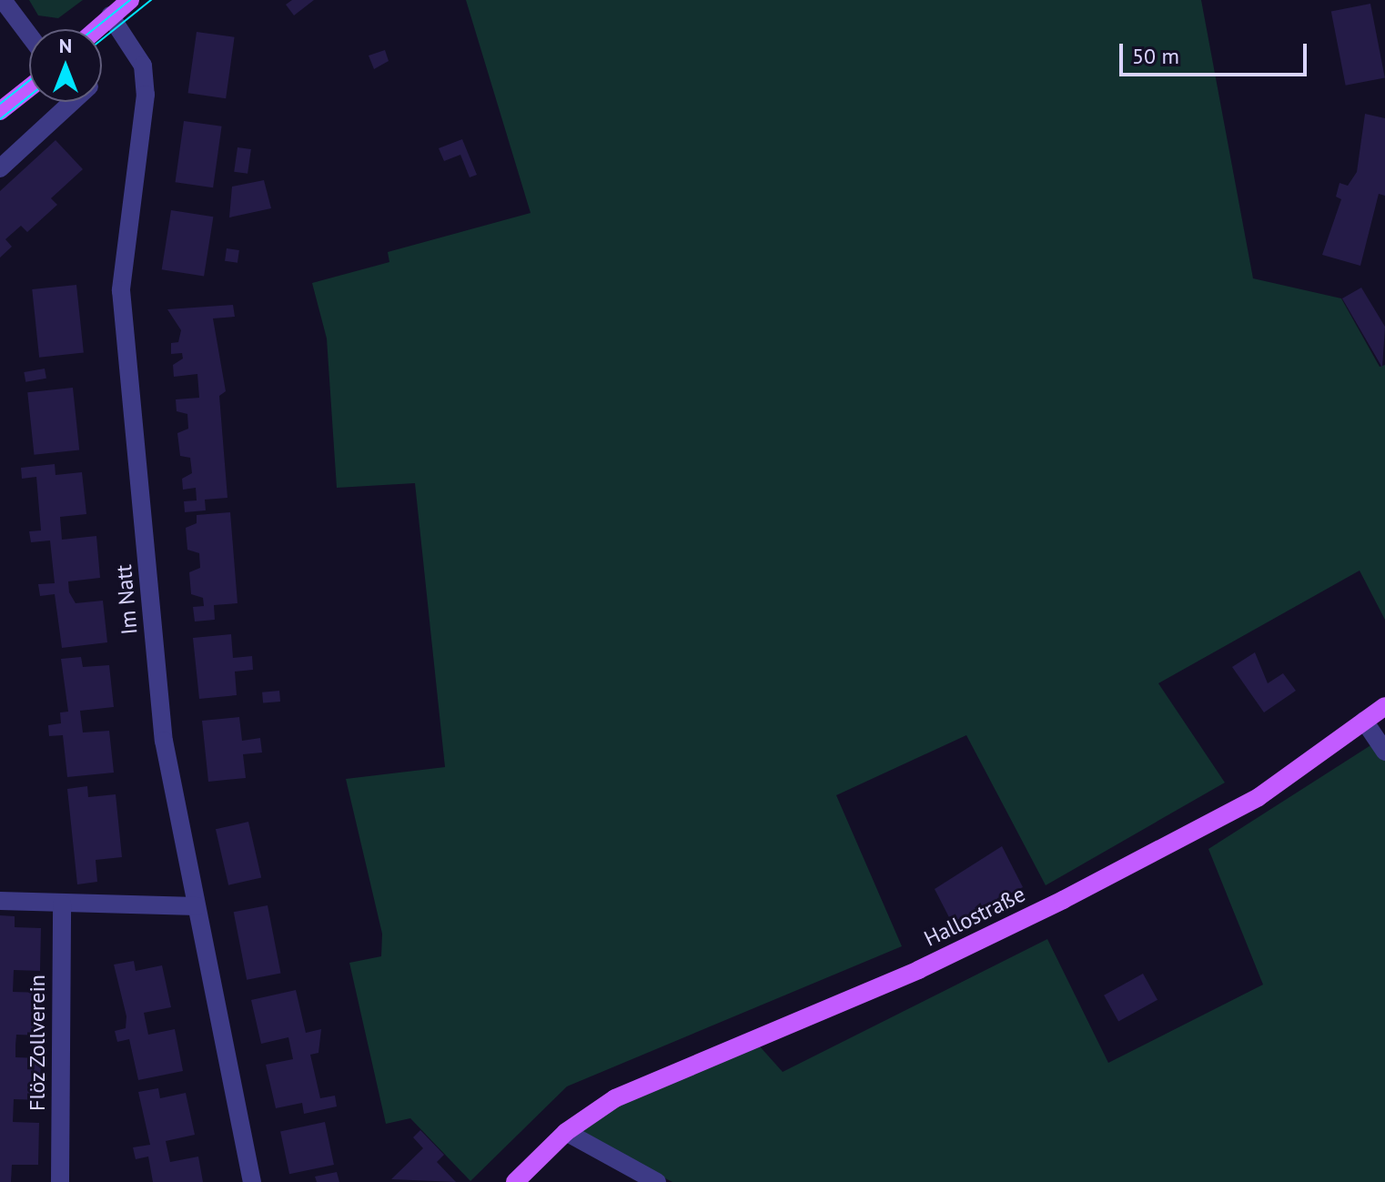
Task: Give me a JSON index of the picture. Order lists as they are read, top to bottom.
{
  "streets": {
    "main road": ["Hallostraße"],
    "street": ["Im Natt", "Flöz Zollverein"]
  },
  "scale_bar": "50 m",
  "north": "top"
}
